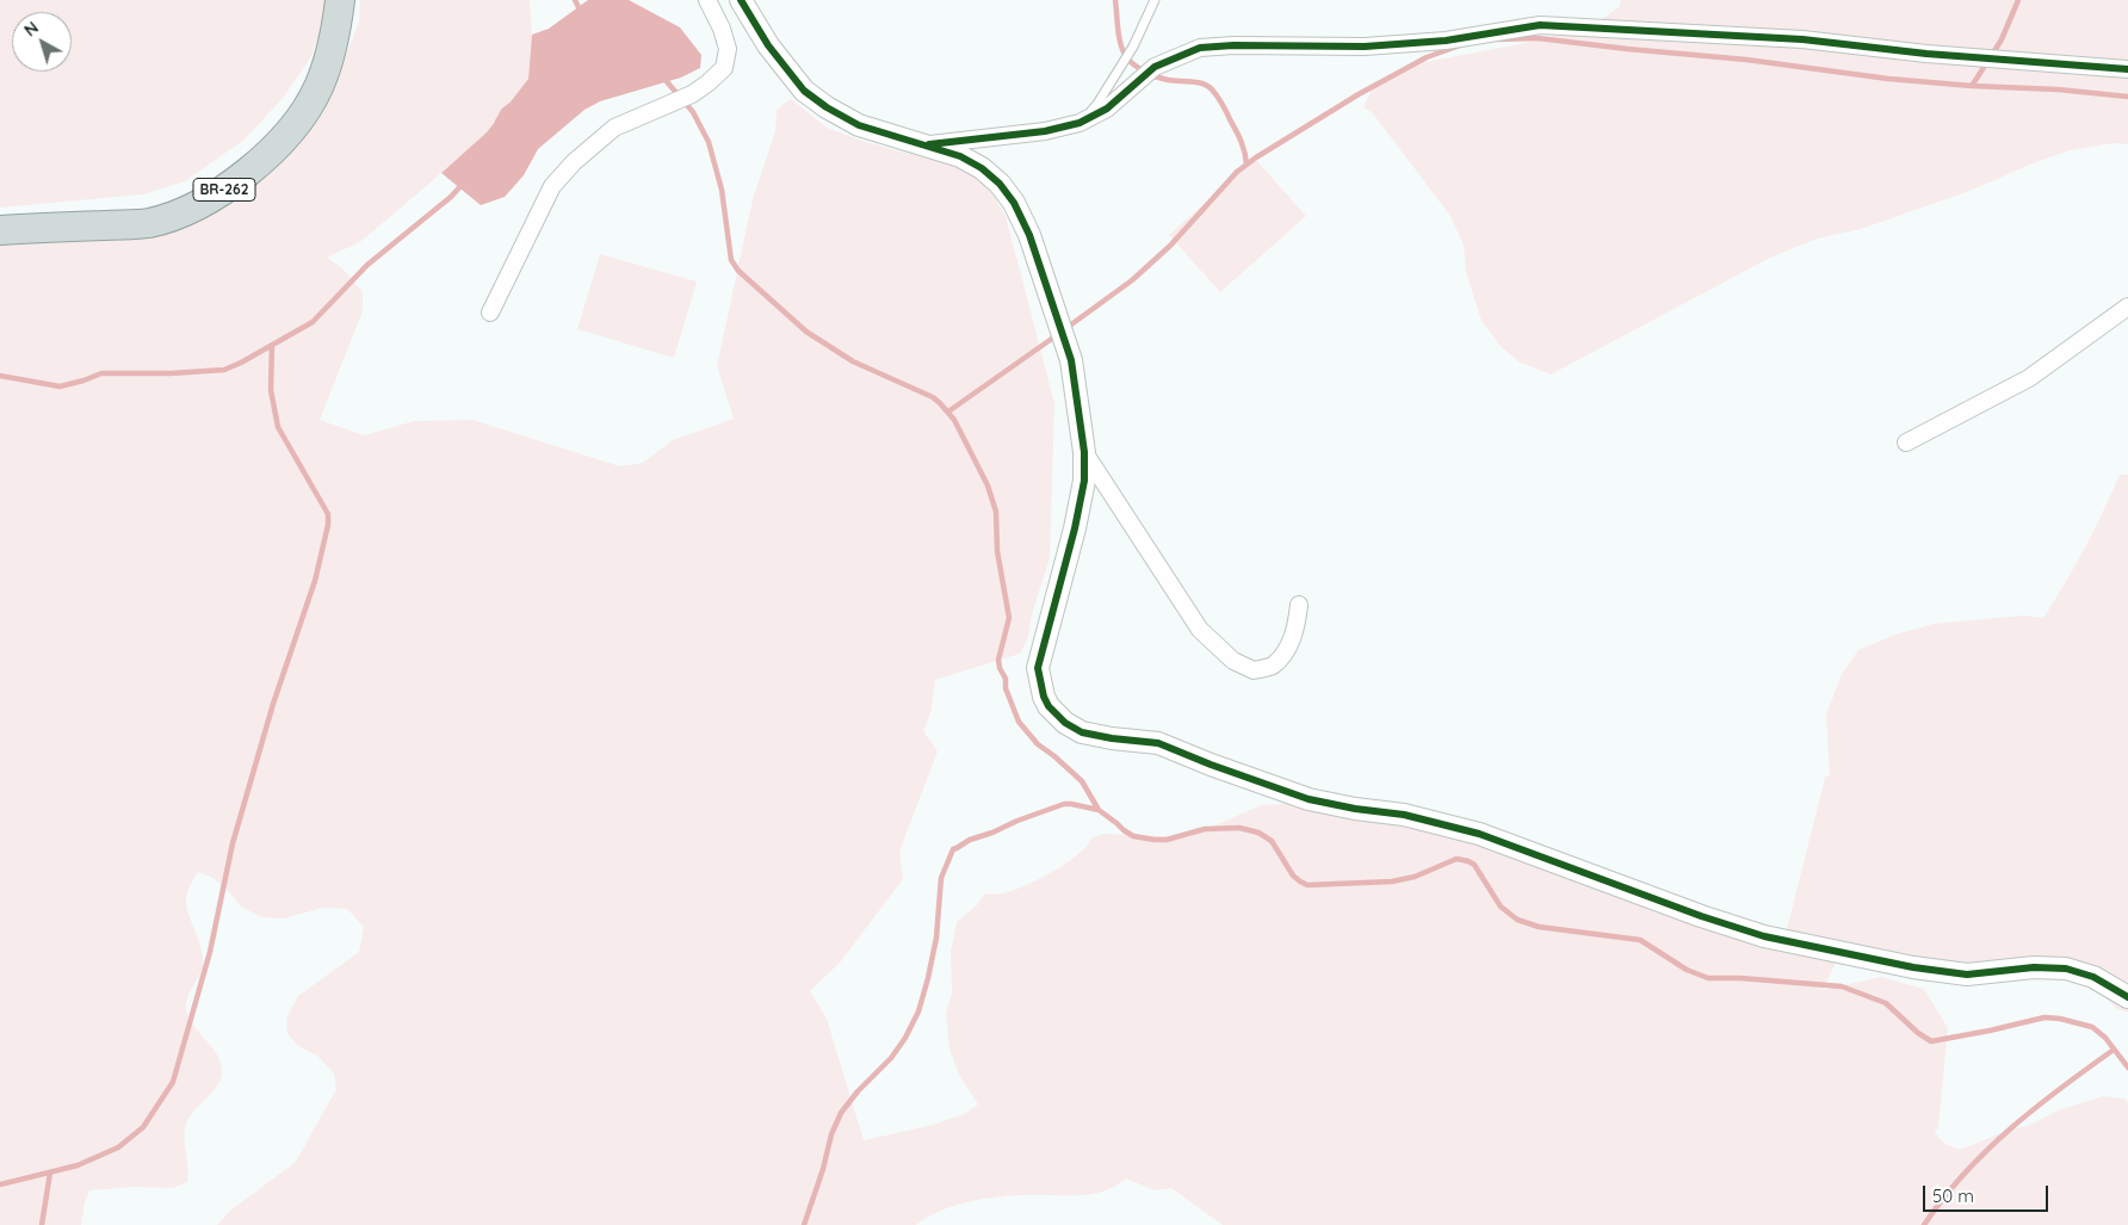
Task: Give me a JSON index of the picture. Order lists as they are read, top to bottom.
{
  "streets": {
    "highway": ["BR-262"]
  },
  "scale_bar": "50 m",
  "north": "top left"
}
